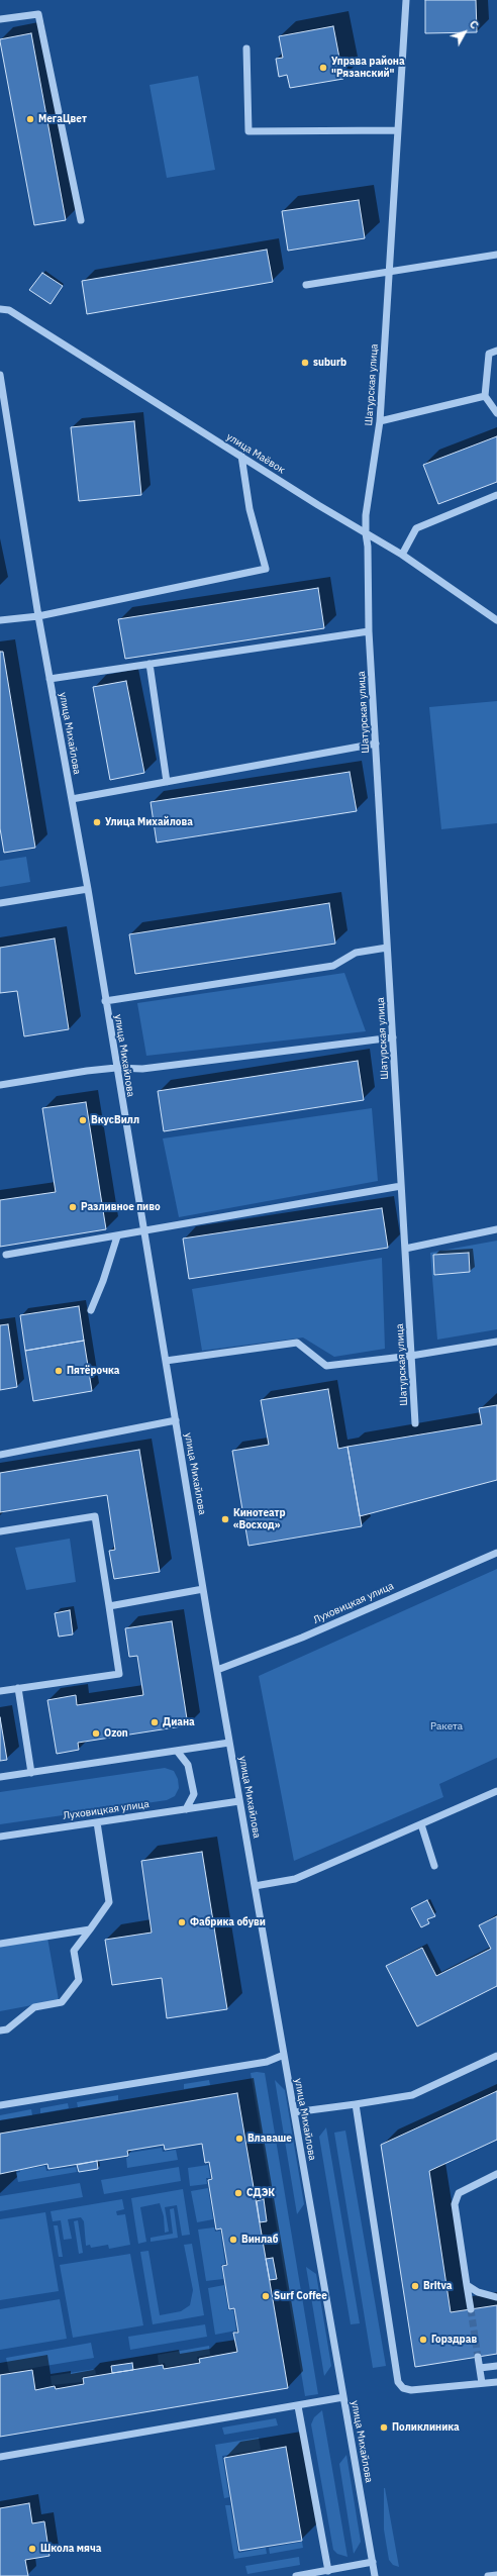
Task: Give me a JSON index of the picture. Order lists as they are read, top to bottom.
{
  "streets": {
    "street": [
      "Шатурская улица",
      "улица Маёвок",
      "улица Михайлова",
      "Луховицкая улица"
    ]
  },
  "crossings": [
    ["Шатурская улица", "улица Маёвок"],
    ["улица Михайлова", "Луховицкая улица"]
  ],
  "parks": ["Ракета"],
  "places": [
    "Управа района \"Рязанский\"",
    "МегаЦвет",
    "suburb",
    "Улица Михайлова",
    "ВкусВилл",
    "Разливное пиво",
    "Пятёрочка",
    "Кинотеатр «Восход»",
    "Диана",
    "Ozon",
    "Фабрика обуви",
    "Влаваше",
    "СДЭК",
    "Винлаб",
    "Britva",
    "Surf Coffee",
    "Горздрав",
    "Поликлиника",
    "Школа мяча"
  ],
  "north": "top right"
}
